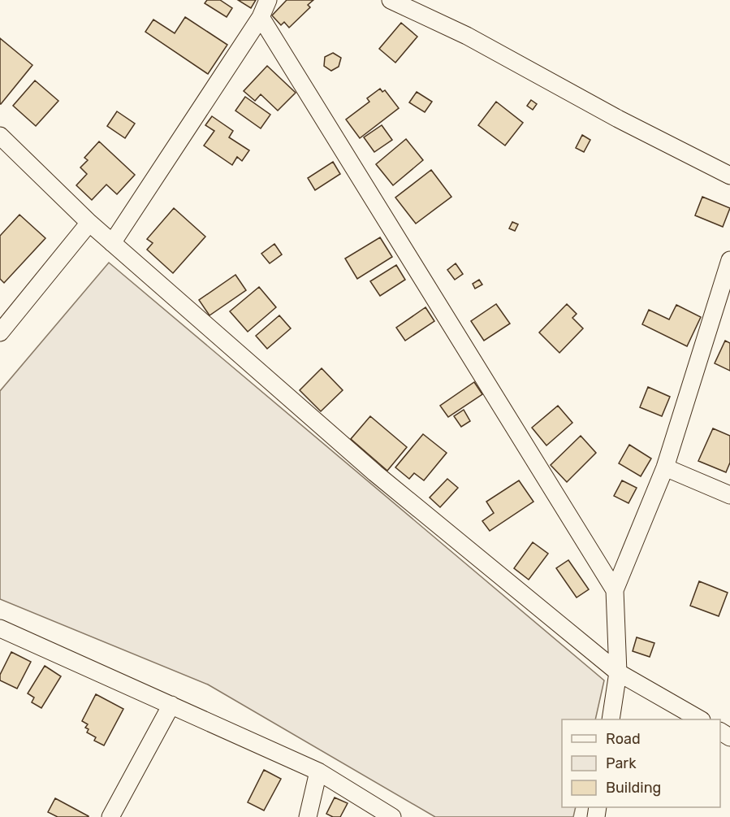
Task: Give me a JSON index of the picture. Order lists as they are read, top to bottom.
{
  "legend": ["Road", "Park", "Building"]
}
